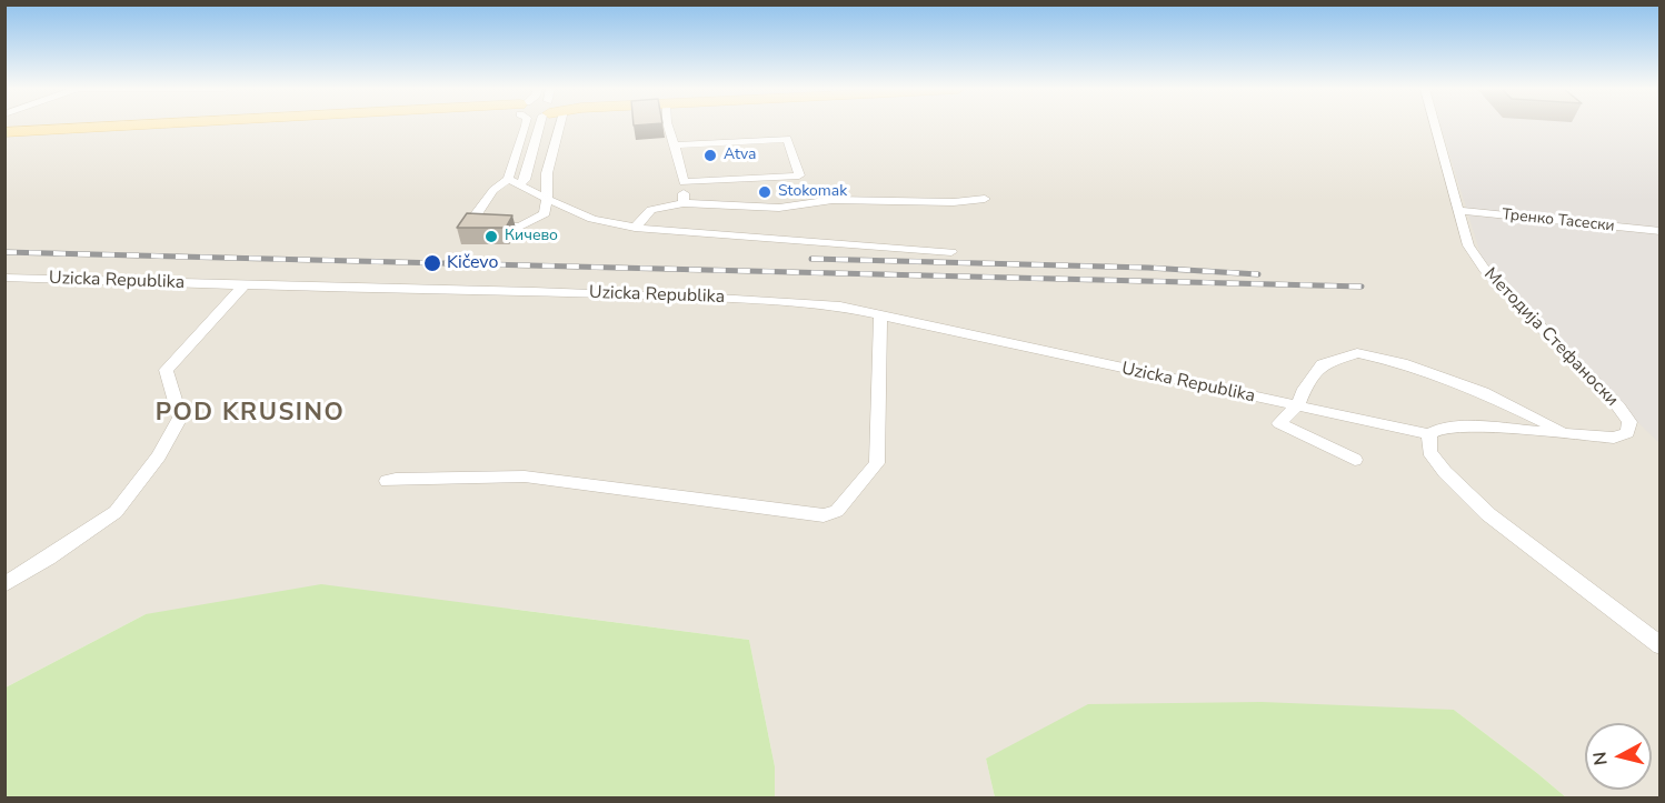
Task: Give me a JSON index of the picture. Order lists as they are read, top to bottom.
{
  "streets": {
    "street": ["Тренко Тасески", "Uzicka Republika", "Методија Стефаноски"]
  },
  "crossings": [
    ["Тренко Тасески", "Методија Стефаноски"],
    ["Uzicka Republika", "Методија Стефаноски"]
  ],
  "districts": ["POD KRUSINO"],
  "places": [
    "Atva",
    "Stokomak",
    "Кичево",
    "Kičevo"
  ],
  "north": "left"
}
